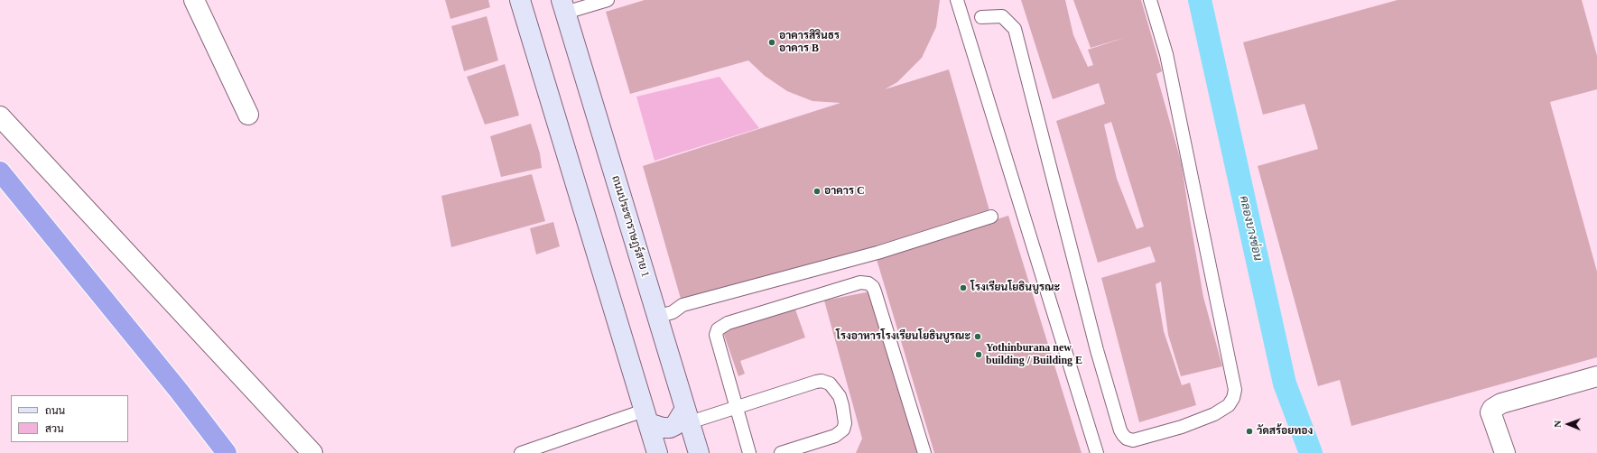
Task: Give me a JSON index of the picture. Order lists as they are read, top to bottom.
{
  "streets": {
    "main road": ["ถนนประชาราษฎร์สาย 1"]
  },
  "water": ["คลองบางซ่อน"],
  "places": [
    "อาคารสิรินธร อาคาร B",
    "อาคาร C",
    "โรงเรียนโยธินบูรณะ",
    "โรงอาหารโรงเรียนโยธินบูรณะ",
    "Yothinburana new building / Building E",
    "วัดสร้อยทอง"
  ],
  "legend": ["ถนน", "สวน"],
  "north": "left"
}
